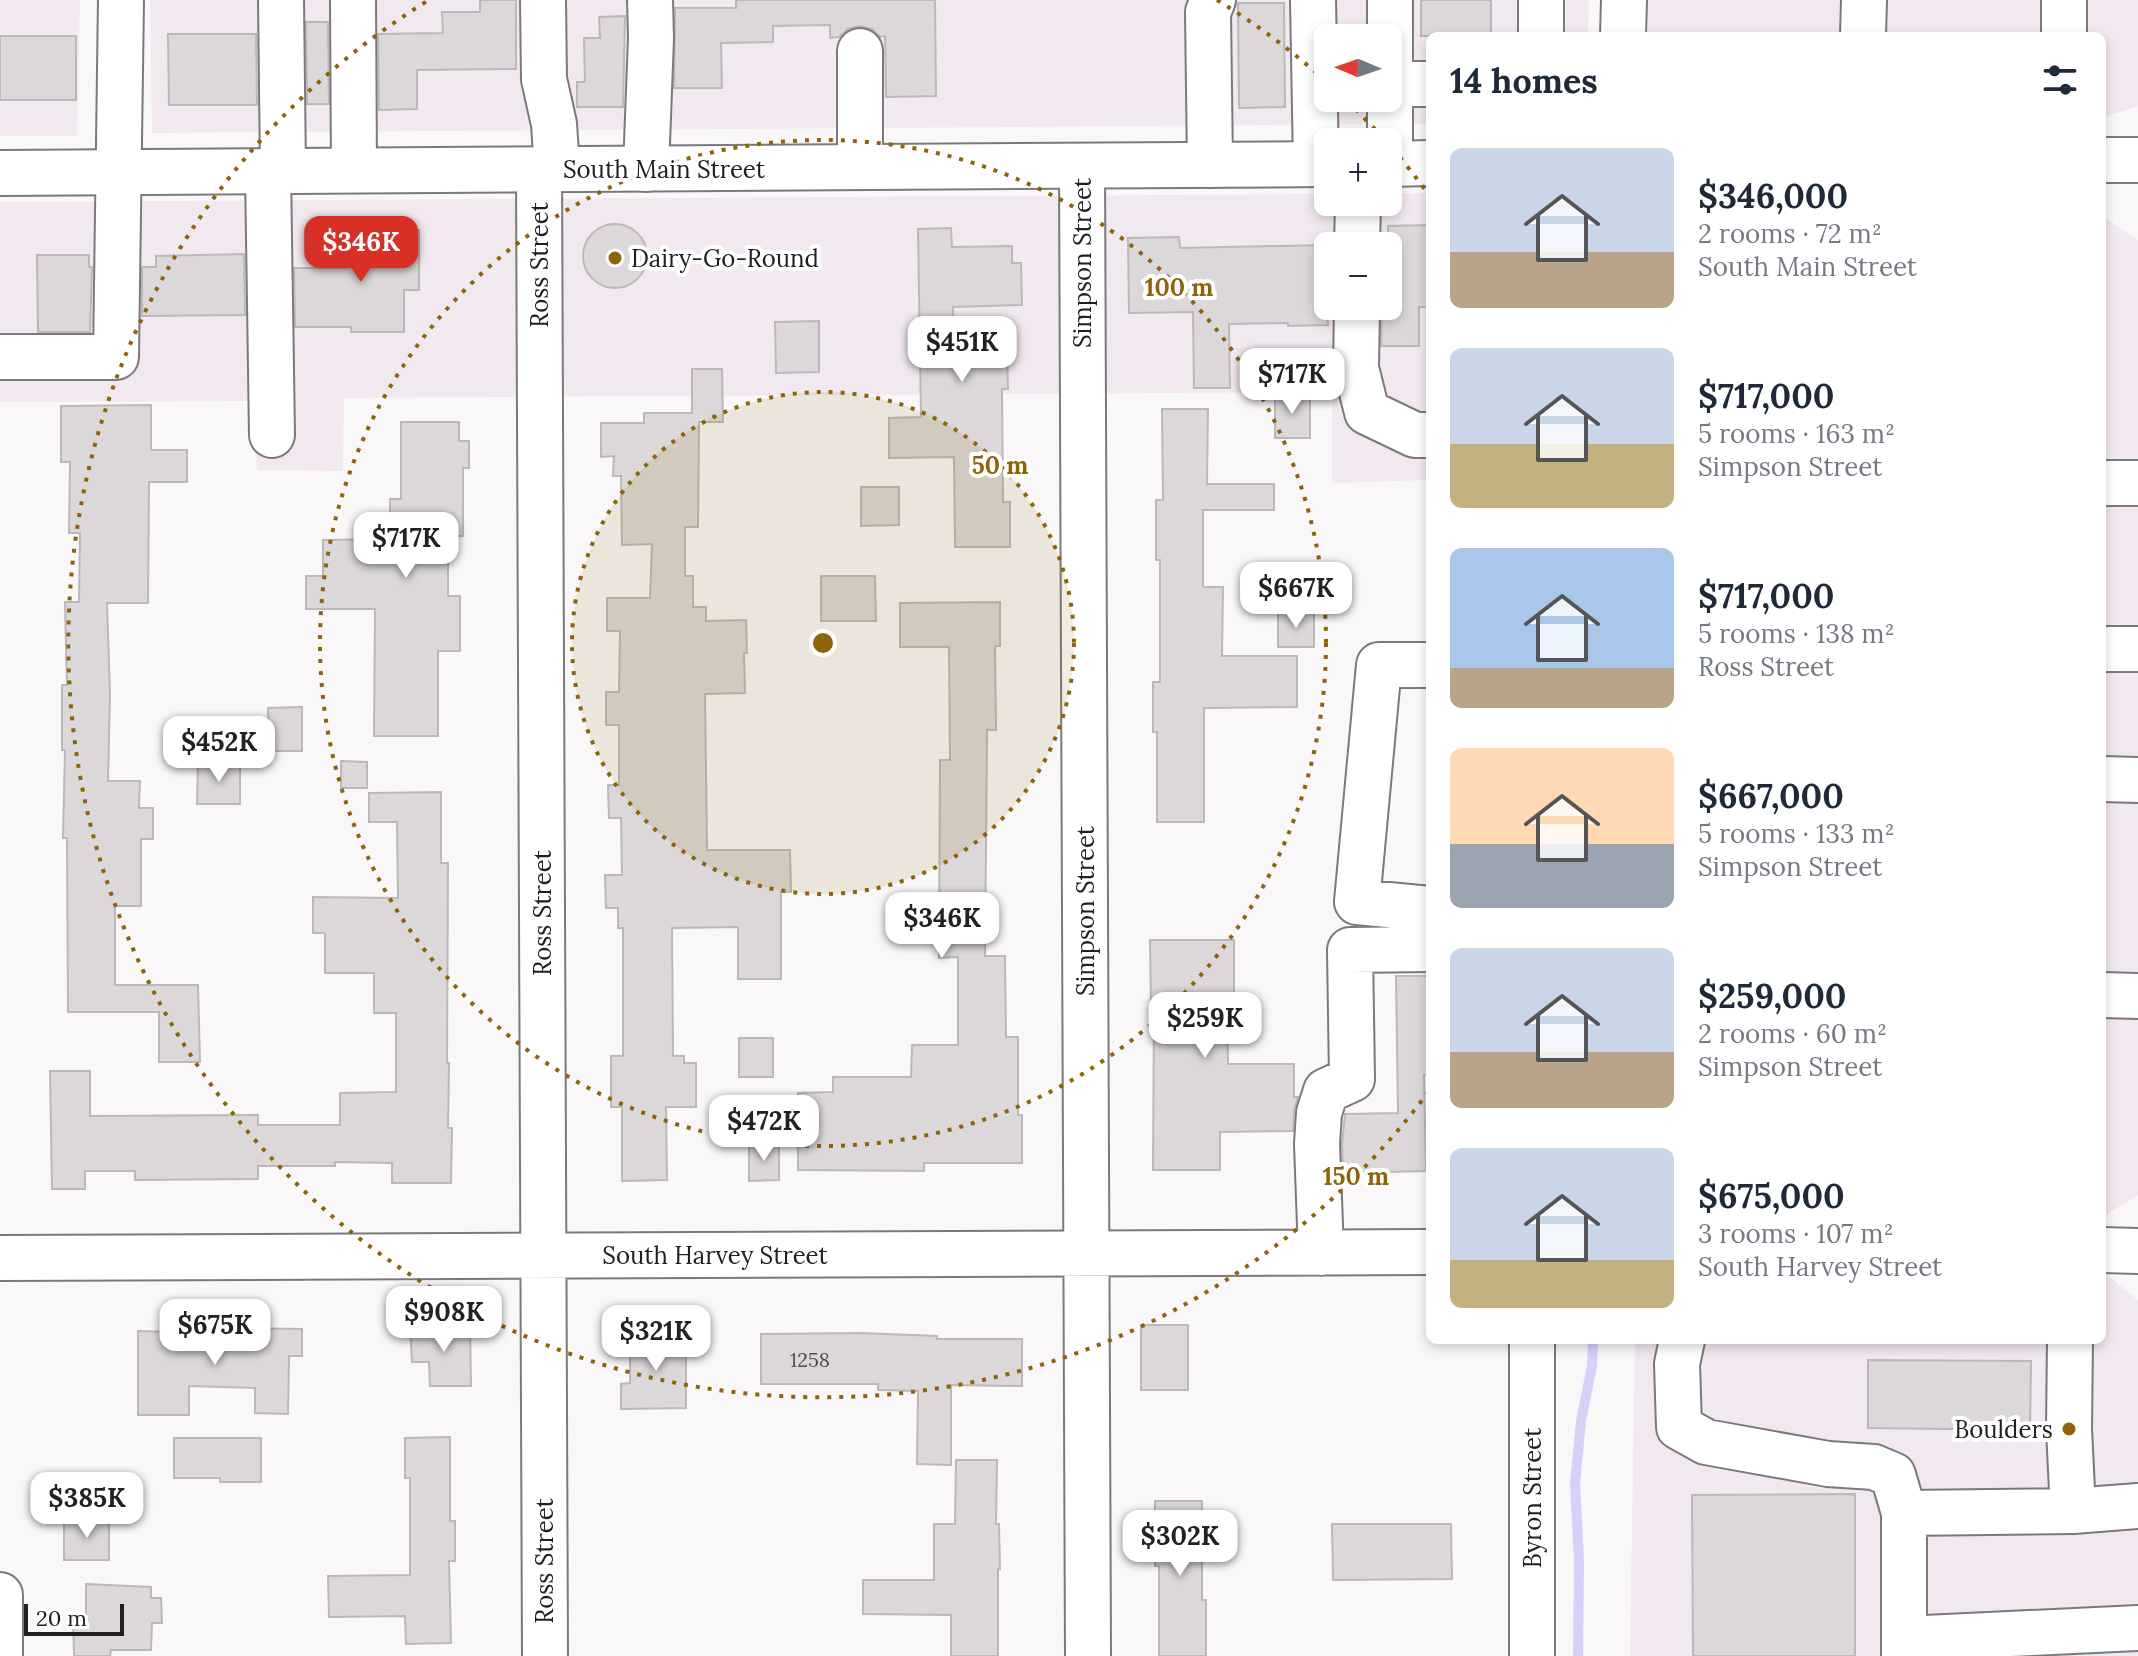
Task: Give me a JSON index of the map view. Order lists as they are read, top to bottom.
{
  "streets": {
    "street": [
      "South Main Street",
      "Simpson Street",
      "Ross Street",
      "South Harvey Street",
      "Byron Street"
    ]
  },
  "crossings": [
    ["South Main Street", "Simpson Street"],
    ["South Main Street", "Ross Street"],
    ["Simpson Street", "South Harvey Street"],
    ["Ross Street", "South Harvey Street"]
  ],
  "places": ["Dairy-Go-Round", "Boulders"],
  "house_numbers": ["1258"],
  "scale_bar": "20 m",
  "north": "left",
  "page": {
    "map_buttons": ["+", "−"],
    "heading": "14 homes",
    "list": [
      {
        "name": "$346,000",
        "note": "2 rooms · 72 m² · South Main Street"
      },
      {
        "name": "$717,000",
        "note": "5 rooms · 163 m² · Simpson Street"
      },
      {
        "name": "$717,000",
        "note": "5 rooms · 138 m² · Ross Street"
      },
      {
        "name": "$667,000",
        "note": "5 rooms · 133 m² · Simpson Street"
      },
      {
        "name": "$259,000",
        "note": "2 rooms · 60 m² · Simpson Street"
      },
      {
        "name": "$675,000",
        "note": "3 rooms · 107 m² · South Harvey Street"
      }
    ],
    "price": [
      "$346K",
      "$451K",
      "$717K",
      "$717K",
      "$667K",
      "$452K",
      "$346K",
      "$259K",
      "$472K",
      "$908K",
      "$675K",
      "$321K",
      "$385K",
      "$302K"
    ],
    "scale": "20 m"
  },
  "rings": ["100 m", "50 m", "150 m"]
}
